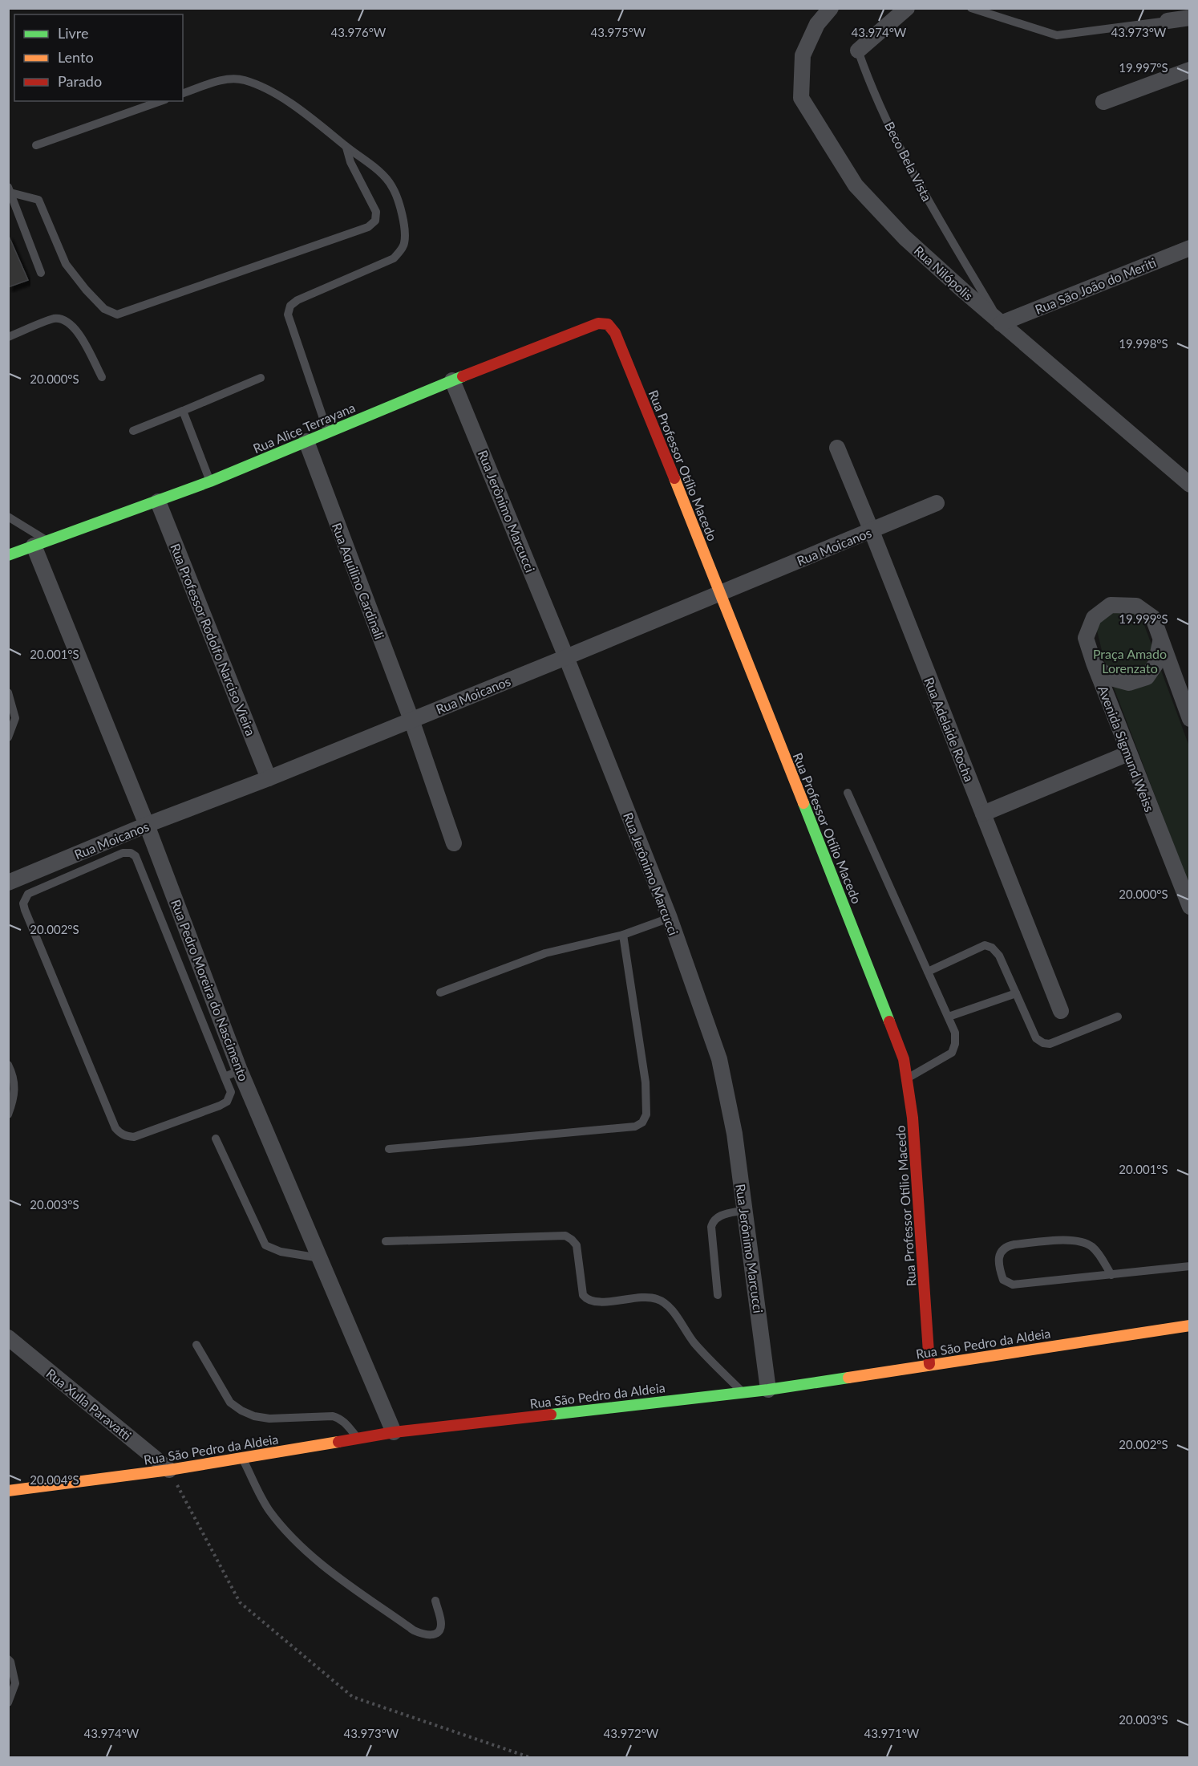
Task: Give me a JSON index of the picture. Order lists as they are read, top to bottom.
{
  "streets": {
    "street": [
      "Beco Bela Vista",
      "Rua Nilópolis",
      "Rua São João do Meriti",
      "Rua Alice Terrayana",
      "Rua Professor Otílio Macedo",
      "Rua Jerônimo Marcucci",
      "Rua Moicanos",
      "Rua Aquilino Cardinali",
      "Rua Professor Rodolfo Narciso Vieira",
      "Rua Adelaide Rocha",
      "Avenida Sigmund Weiss",
      "Rua Pedro Moreira do Nascimento",
      "Rua São Pedro da Aldeia",
      "Rua Xulla Paravatti"
    ]
  },
  "crossings": [
    ["Beco Bela Vista", "Rua Nilópolis"],
    ["Beco Bela Vista", "Rua São João do Meriti"],
    ["Rua Nilópolis", "Rua São João do Meriti"],
    ["Rua Alice Terrayana", "Rua Professor Otílio Macedo"],
    ["Rua Alice Terrayana", "Rua Jerônimo Marcucci"],
    ["Rua Alice Terrayana", "Rua Aquilino Cardinali"],
    ["Rua Alice Terrayana", "Rua Professor Rodolfo Narciso Vieira"],
    ["Rua Alice Terrayana", "Rua Pedro Moreira do Nascimento"],
    ["Rua Professor Otílio Macedo", "Rua Moicanos"],
    ["Rua Professor Otílio Macedo", "Rua São Pedro da Aldeia"],
    ["Rua Jerônimo Marcucci", "Rua Moicanos"],
    ["Rua Jerônimo Marcucci", "Rua São Pedro da Aldeia"],
    ["Rua Moicanos", "Rua Aquilino Cardinali"],
    ["Rua Moicanos", "Rua Professor Rodolfo Narciso Vieira"],
    ["Rua Moicanos", "Rua Adelaide Rocha"],
    ["Rua Moicanos", "Rua Pedro Moreira do Nascimento"],
    ["Rua Pedro Moreira do Nascimento", "Rua São Pedro da Aldeia"],
    ["Rua São Pedro da Aldeia", "Rua Xulla Paravatti"]
  ],
  "parks": ["Praça Amado Lorenzato"],
  "legend": ["Livre", "Lento", "Parado"],
  "coordinates": [
    "43.976°W",
    "43.975°W",
    "43.973°W",
    "43.974°W",
    "19.997°S",
    "19.998°S",
    "20.000°S",
    "19.999°S",
    "20.001°S",
    "20.002°S",
    "20.003°S",
    "20.004°S",
    "43.972°W",
    "43.971°W"
  ]
}
